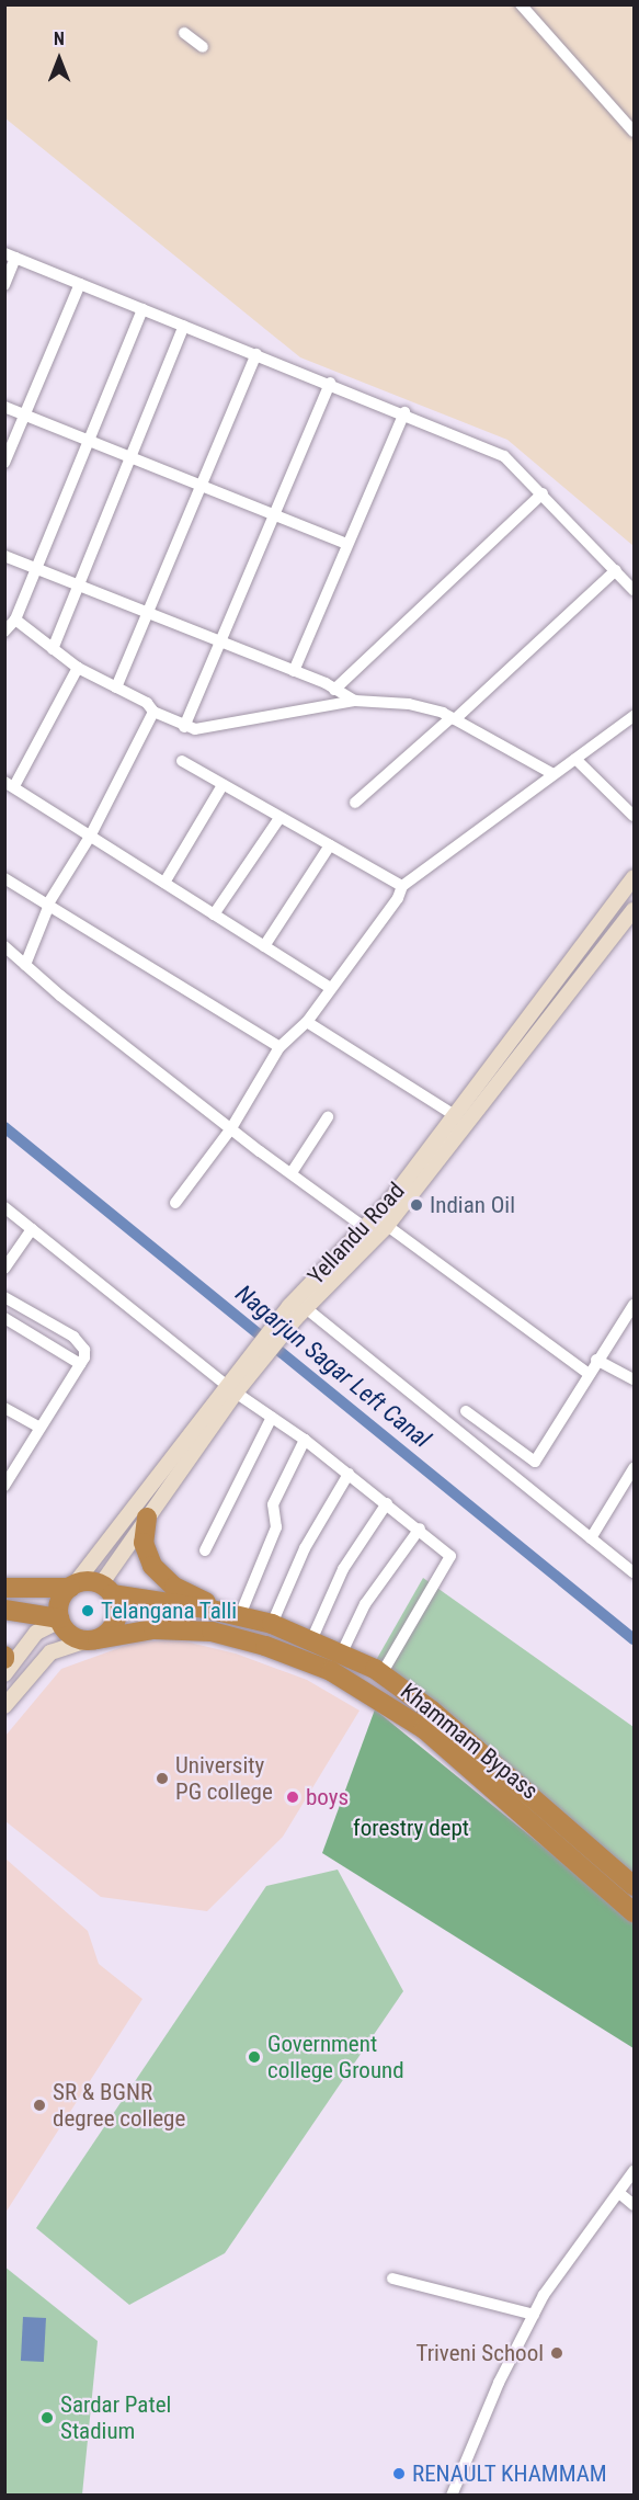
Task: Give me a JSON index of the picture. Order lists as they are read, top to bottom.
{
  "streets": {
    "highway": ["Khammam Bypass"],
    "main road": ["Yellandu Road"]
  },
  "crossings": [
    ["Yellandu Road", "Khammam Bypass"]
  ],
  "water": ["Nagarjun Sagar Left Canal"],
  "parks": ["forestry dept"],
  "places": [
    "Indian Oil",
    "Telangana Talli",
    "University PG college",
    "boys",
    "Government college Ground",
    "SR & BGNR degree college",
    "Triveni School",
    "Sardar Patel Stadium",
    "RENAULT KHAMMAM"
  ],
  "north": "top"
}
